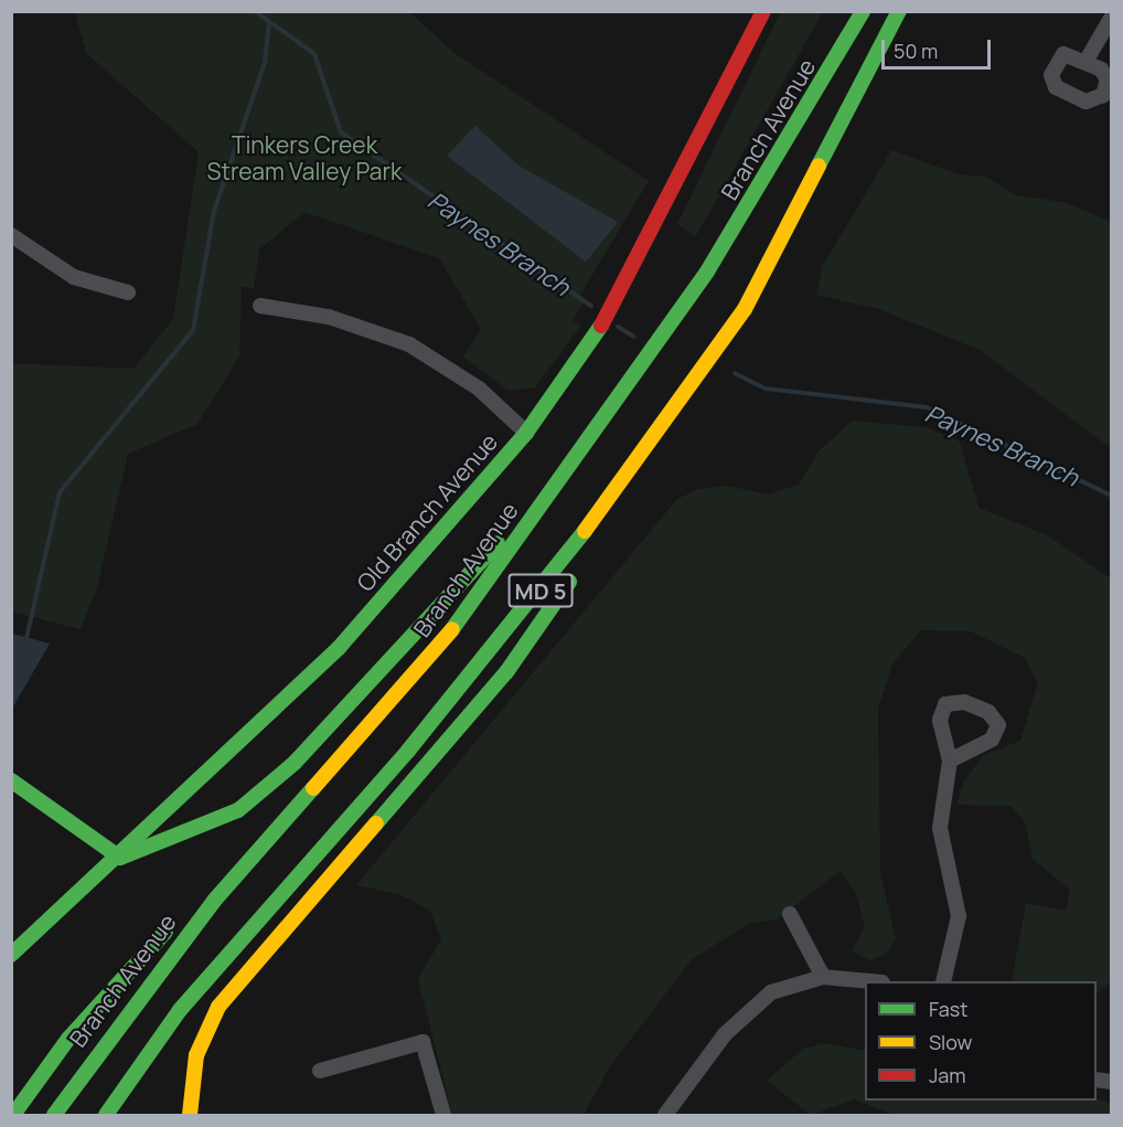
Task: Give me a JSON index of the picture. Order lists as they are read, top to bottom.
{
  "streets": {
    "main road": ["Branch Avenue", "Old Branch Avenue", "MD 5"]
  },
  "water": ["Paynes Branch"],
  "parks": ["Tinkers Creek Stream Valley Park"],
  "legend": ["Fast", "Slow", "Jam"],
  "scale_bar": "50 m"
}
